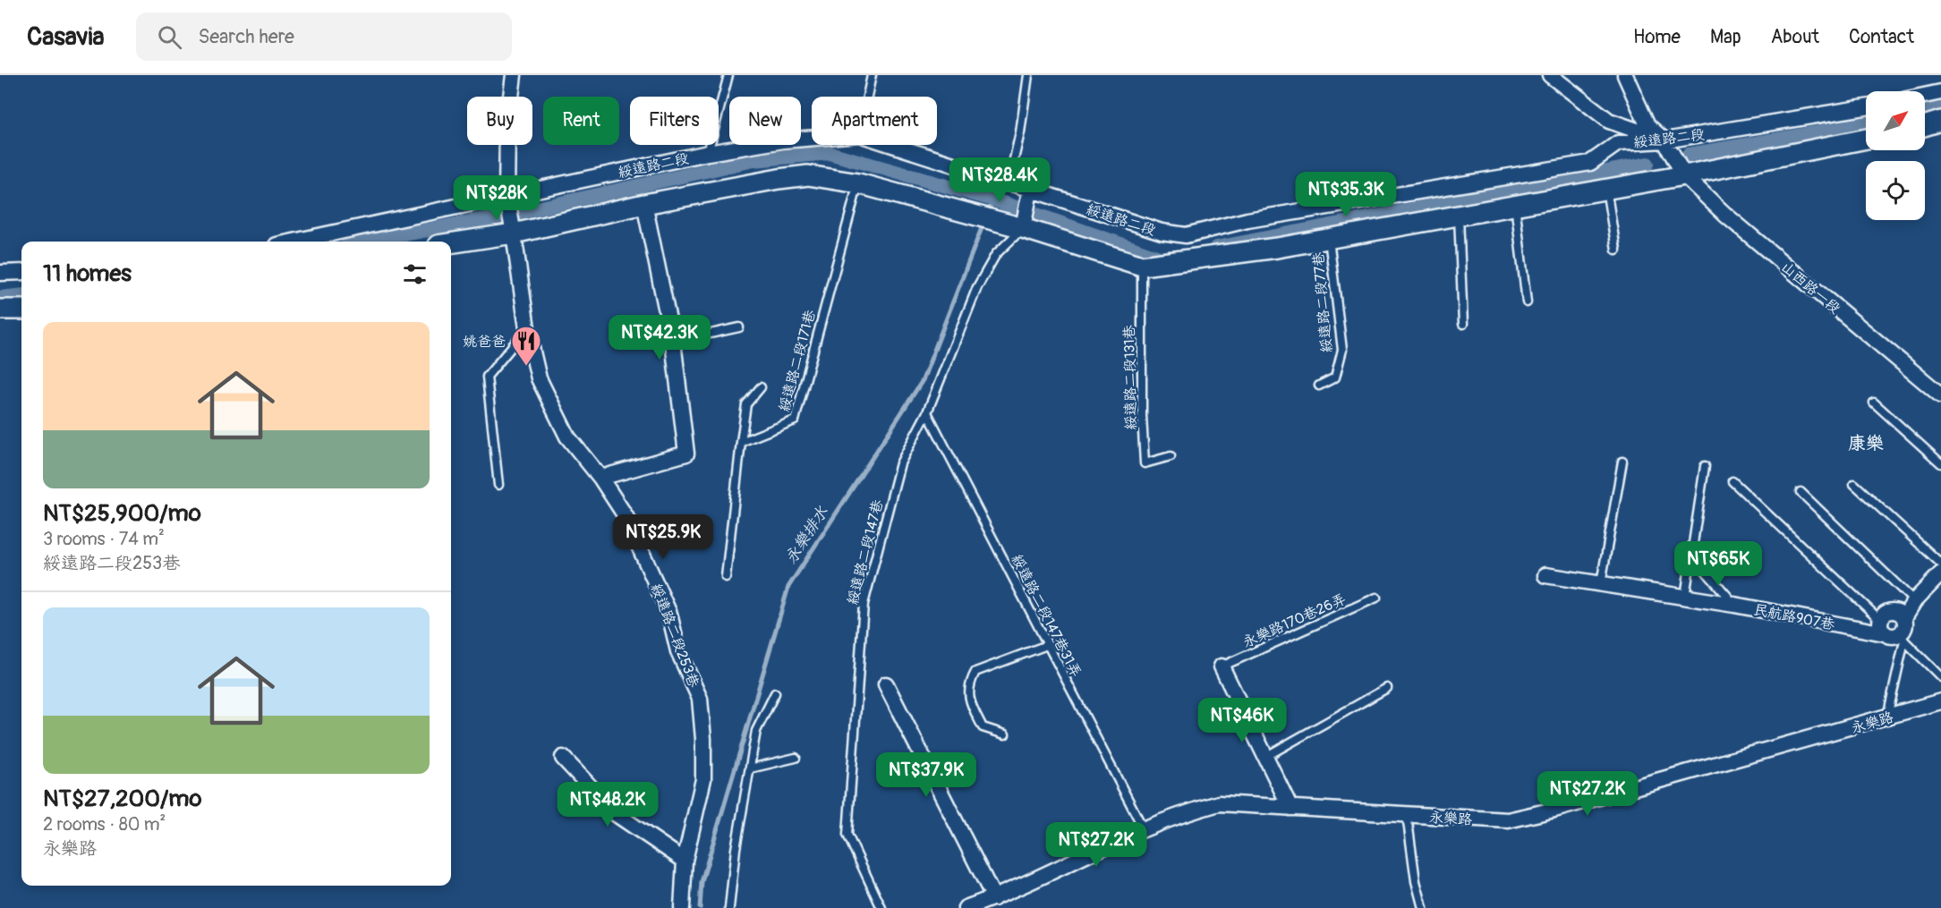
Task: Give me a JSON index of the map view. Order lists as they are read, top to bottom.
{
  "streets": {
    "street": [
      "綏遠路二段",
      "山西路一段",
      "民航路907巷",
      "綏遠路二段253巷",
      "永樂路"
    ],
    "lane": [
      "綏遠路二段77巷",
      "綏遠路二段171巷",
      "綏遠路二段131巷",
      "綏遠路二段147巷",
      "綏遠路二段147巷31弄",
      "永樂路170巷26弄"
    ]
  },
  "crossings": [
    ["綏遠路二段", "山西路一段"],
    ["綏遠路二段", "綏遠路二段253巷"],
    ["綏遠路二段147巷", "綏遠路二段147巷31弄"],
    ["綏遠路二段147巷31弄", "永樂路"]
  ],
  "districts": ["康樂"],
  "water": ["永樂排水"],
  "places": {
    "restaurant": ["姚爸爸"]
  },
  "north": "top right",
  "page": {
    "header": "Casavia",
    "search": "Search here",
    "nav": [
      "Home",
      "Map",
      "About",
      "Contact"
    ],
    "chip": [
      "Buy",
      "Rent",
      "Filters",
      "New",
      "Apartment"
    ],
    "price": [
      "NT$28.4K",
      "NT$35.3K",
      "NT$28K",
      "NT$42.3K",
      "NT$25.9K",
      "NT$65K",
      "NT$46K",
      "NT$37.9K",
      "NT$27.2K",
      "NT$48.2K",
      "NT$27.2K"
    ],
    "heading": "11 homes",
    "list": [
      {
        "name": "NT$25,900/mo",
        "note": "3 rooms · 74 m² · 綏遠路二段253巷"
      },
      {
        "name": "NT$27,200/mo",
        "note": "2 rooms · 80 m² · 永樂路"
      }
    ]
  }
}
